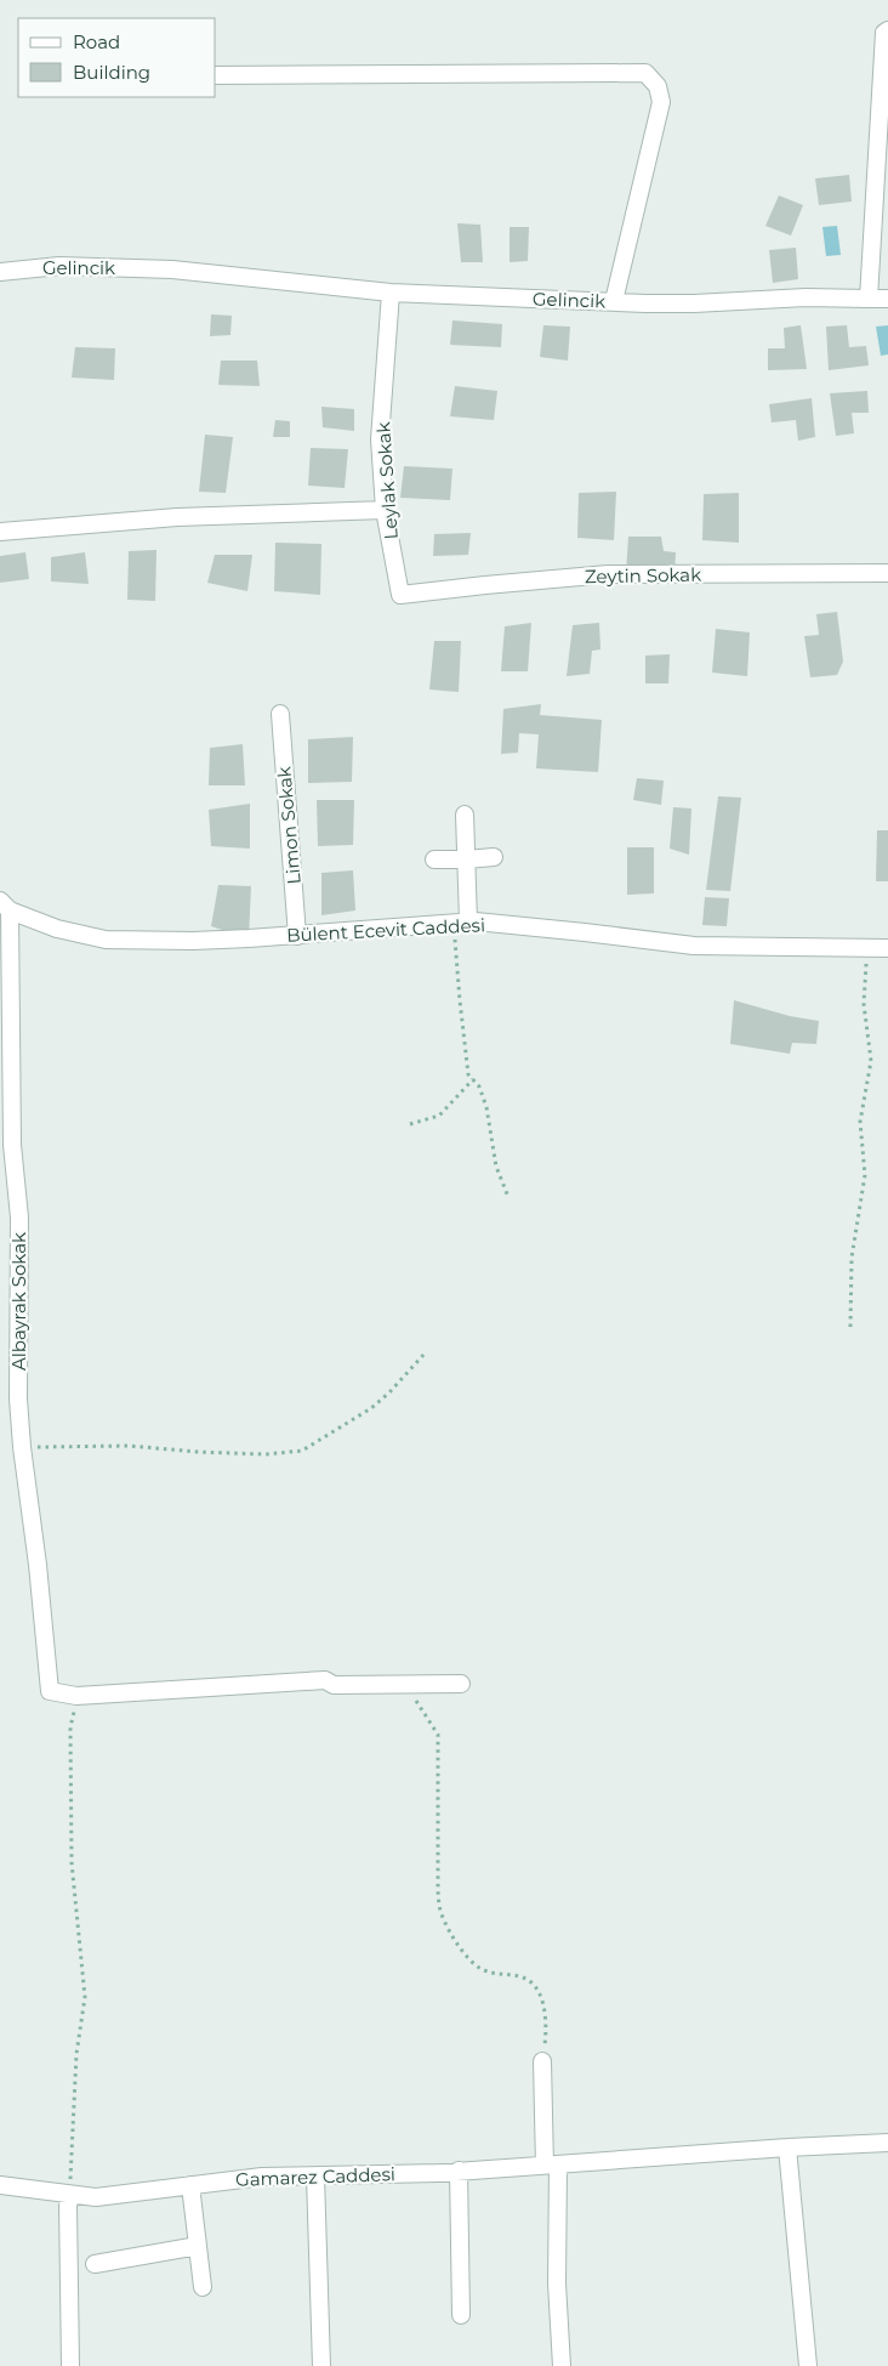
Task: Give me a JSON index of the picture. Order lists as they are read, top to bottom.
{
  "streets": {
    "street": [
      "Gelincik",
      "Leylak Sokak",
      "Zeytin Sokak",
      "Limon Sokak",
      "Bülent Ecevit Caddesi",
      "Albayrak Sokak",
      "Gamarez Caddesi"
    ]
  },
  "crossings": [
    ["Gelincik", "Leylak Sokak"],
    ["Leylak Sokak", "Zeytin Sokak"],
    ["Limon Sokak", "Bülent Ecevit Caddesi"],
    ["Bülent Ecevit Caddesi", "Albayrak Sokak"]
  ],
  "legend": ["Road", "Building"]
}
